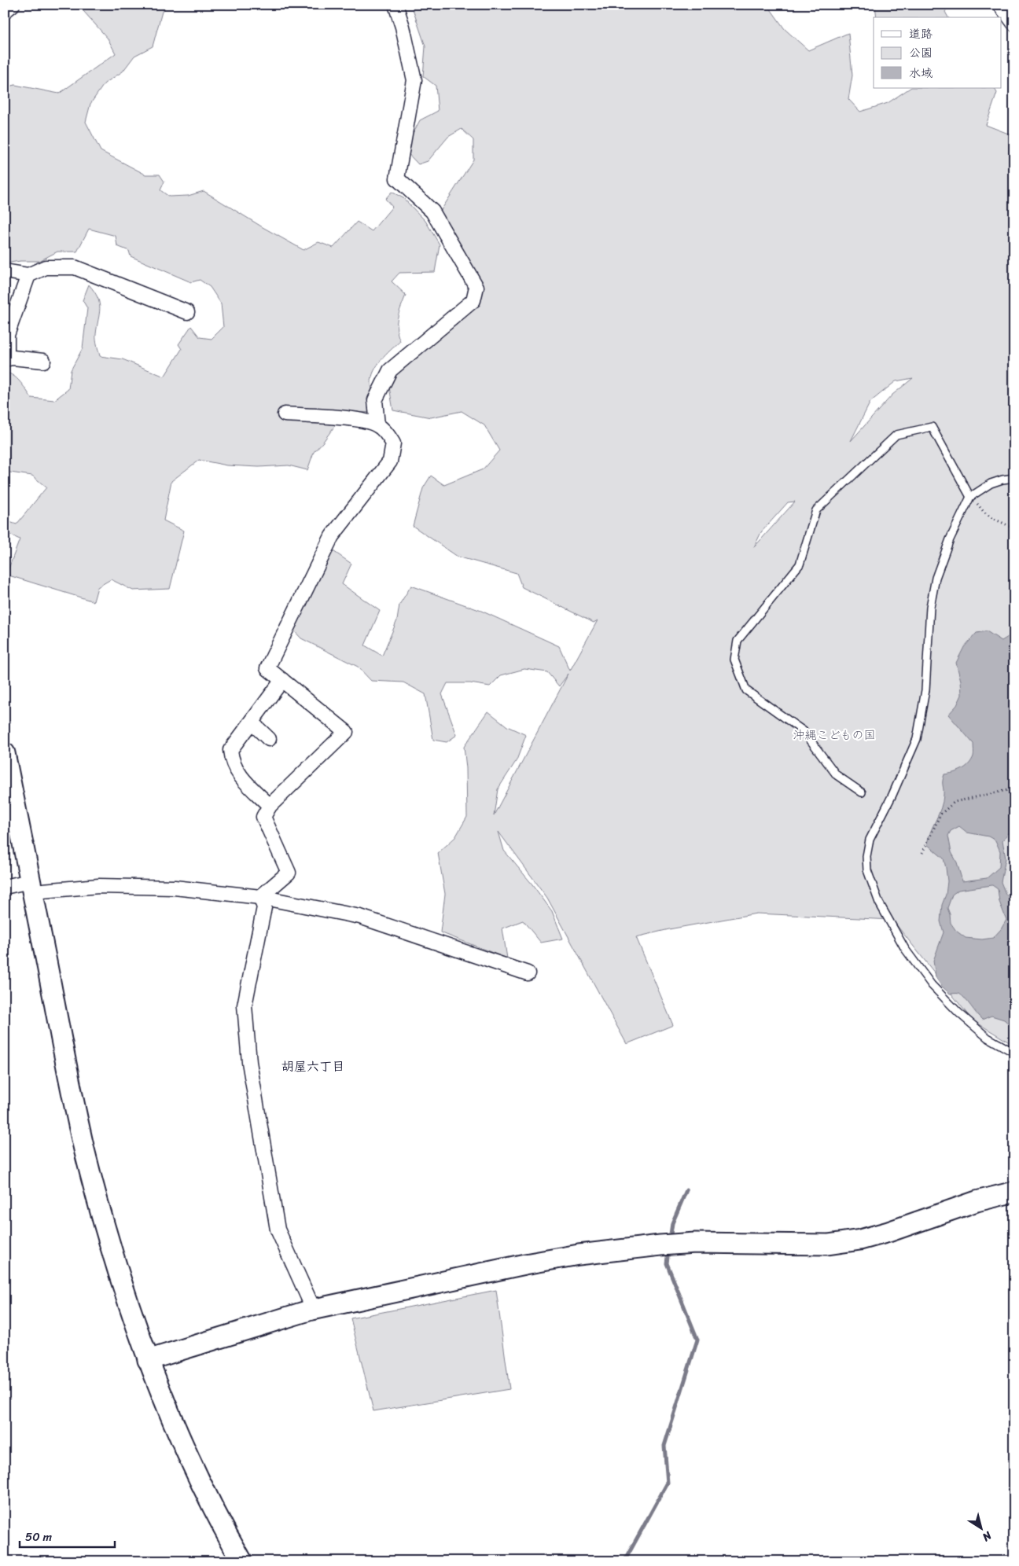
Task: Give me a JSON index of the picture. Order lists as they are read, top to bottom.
{
  "districts": ["胡屋六丁目"],
  "parks": ["沖縄こどもの国"],
  "legend": ["道路", "公園", "水域"],
  "scale_bar": "50 m",
  "north": "bottom right"
}
